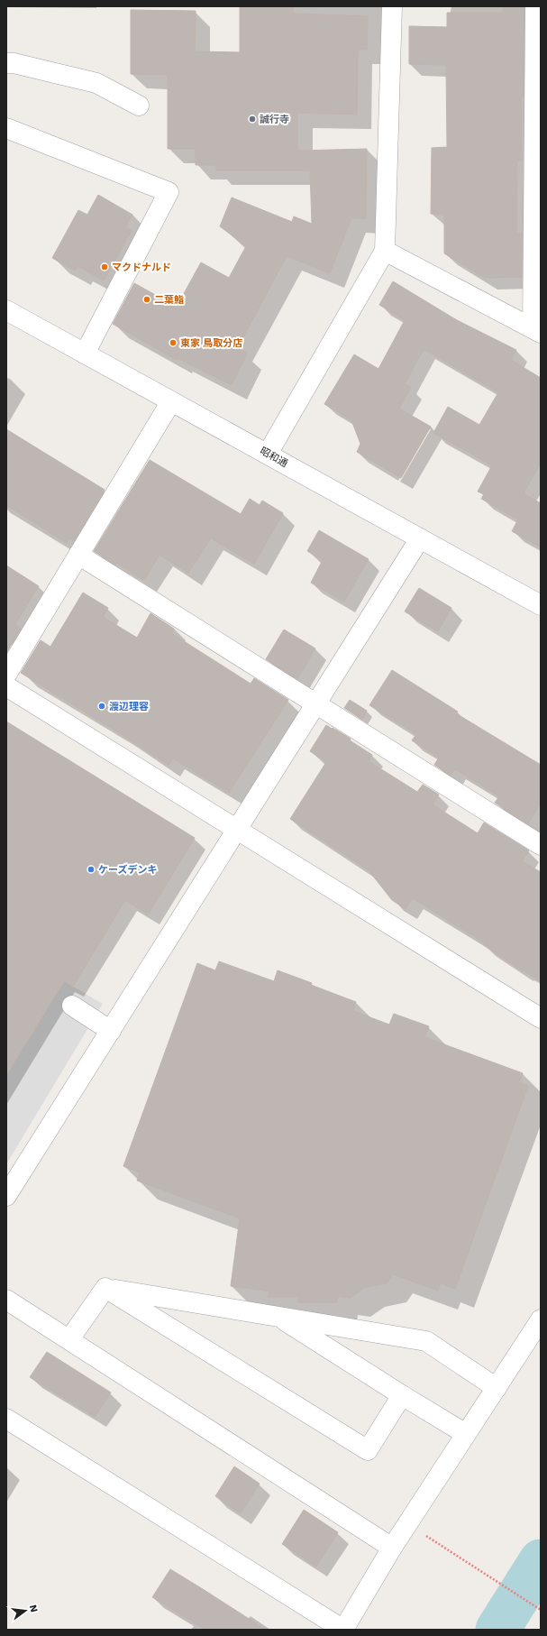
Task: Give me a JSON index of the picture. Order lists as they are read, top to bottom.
{
  "streets": {
    "street": ["昭和通"]
  },
  "places": [
    "誠行寺",
    "マクドナルド",
    "二葉鮨",
    "東家 鳥取分店",
    "渡辺理容",
    "ケーズデンキ"
  ],
  "north": "right"
}
